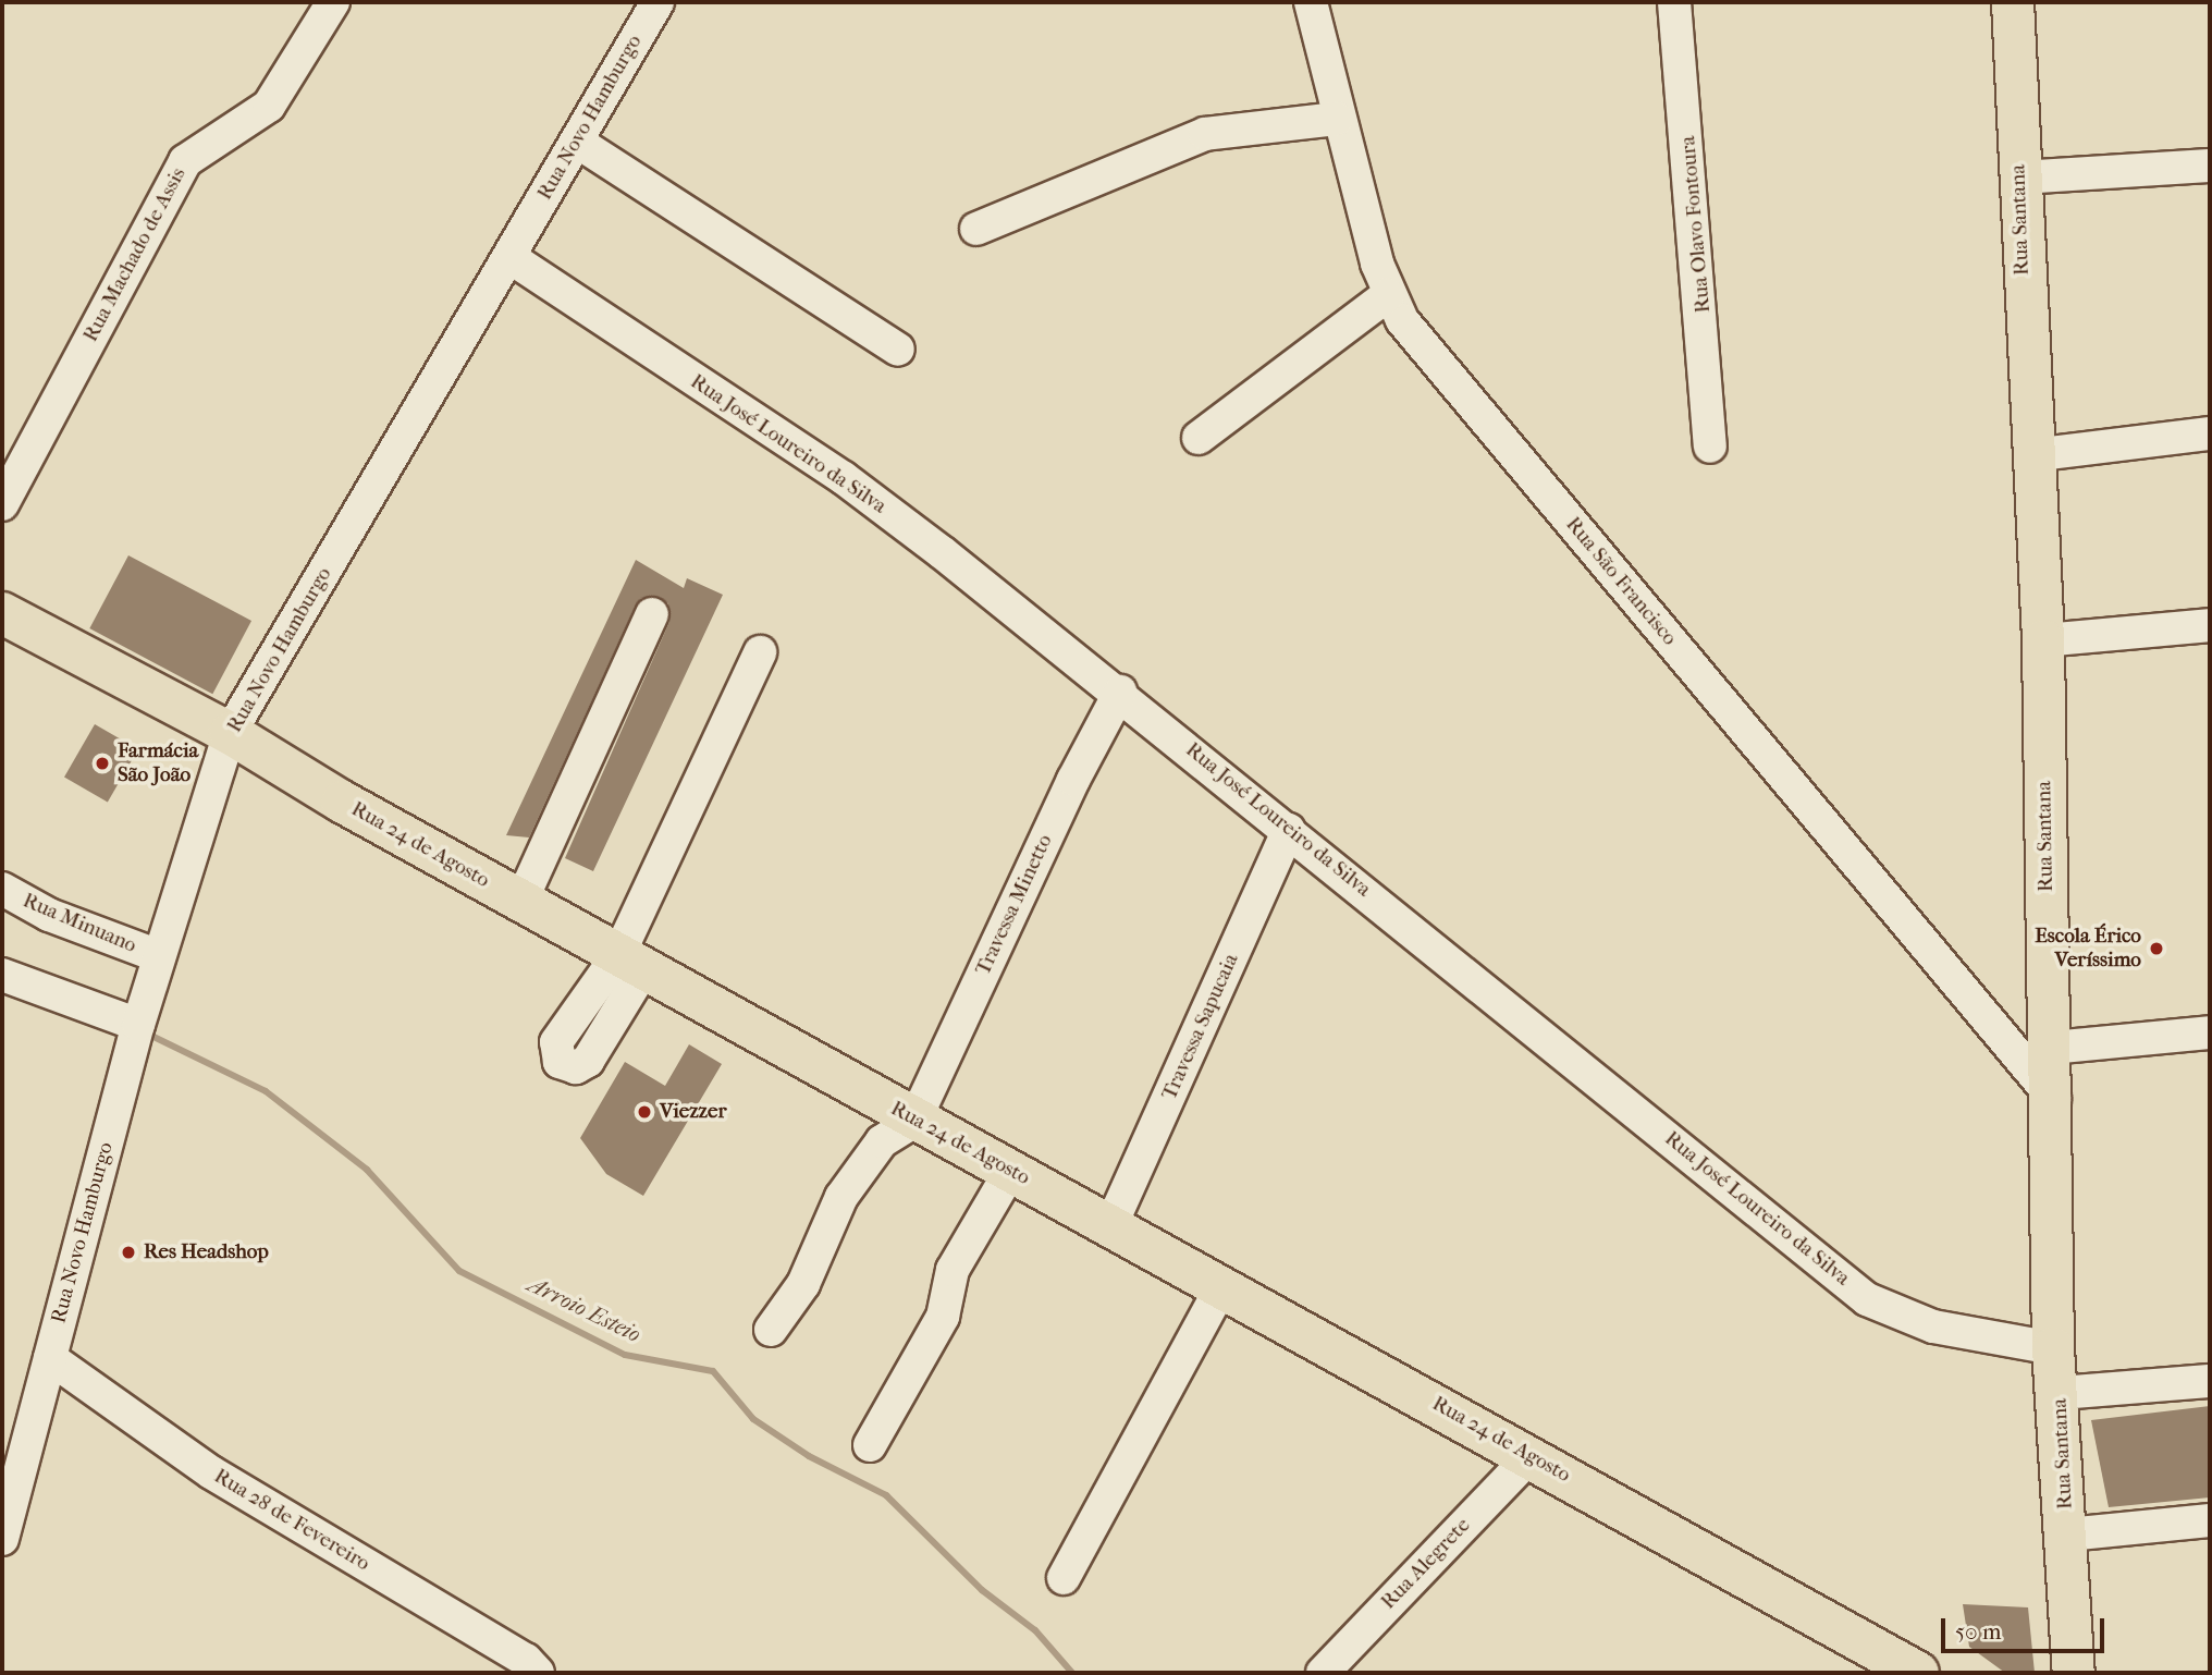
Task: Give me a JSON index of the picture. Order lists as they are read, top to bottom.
{
  "streets": {
    "main road": ["Rua Santana", "Rua 24 de Agosto"],
    "street": [
      "Rua Novo Hamburgo",
      "Rua Olavo Fontoura",
      "Rua Machado de Assis",
      "Rua José Loureiro da Silva",
      "Rua São Francisco",
      "Travessa Minetto",
      "Rua Minuano",
      "Travessa Sapucaia",
      "Rua 28 de Fevereiro",
      "Rua Alegrete"
    ]
  },
  "crossings": [
    ["Rua Novo Hamburgo", "Rua José Loureiro da Silva"],
    ["Rua Novo Hamburgo", "Rua 24 de Agosto"],
    ["Rua Novo Hamburgo", "Rua Minuano"],
    ["Rua Novo Hamburgo", "Rua 28 de Fevereiro"],
    ["Rua Santana", "Rua José Loureiro da Silva"],
    ["Rua Santana", "Rua São Francisco"],
    ["Rua José Loureiro da Silva", "Travessa Minetto"],
    ["Rua José Loureiro da Silva", "Travessa Sapucaia"],
    ["Rua 24 de Agosto", "Travessa Minetto"],
    ["Rua 24 de Agosto", "Travessa Sapucaia"],
    ["Rua 24 de Agosto", "Rua Alegrete"]
  ],
  "water": ["Arroio Esteio"],
  "places": [
    "Farmácia São João",
    "Escola Érico Veríssimo",
    "Viezzer",
    "Res Headshop"
  ],
  "scale_bar": "50 m"
}
